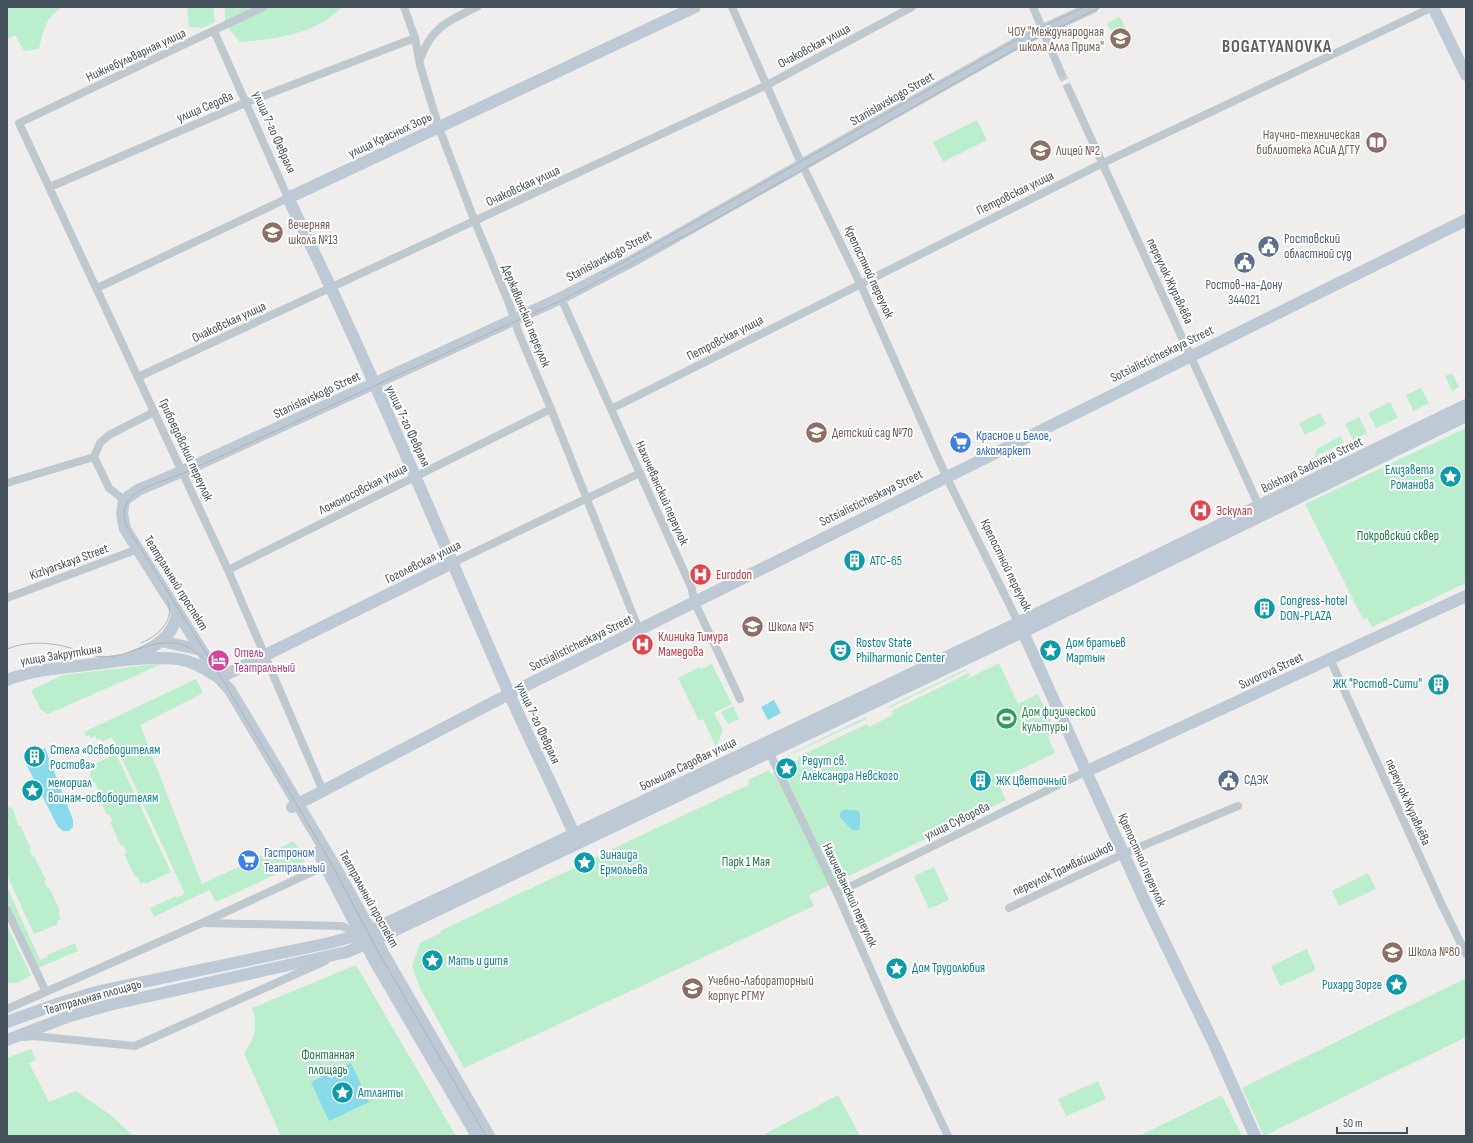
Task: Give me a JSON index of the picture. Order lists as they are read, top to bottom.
{
  "streets": {
    "street": [
      "Очаковская улица",
      "Нижнебульварная улица",
      "Stanislavskogo Street",
      "улица Седова",
      "улица 7-го Февраля",
      "улица Красных Зорь",
      "Петровская улица",
      "Крепостной переулок",
      "переулок Журавлёва",
      "Державинский переулок",
      "Sotsialisticheskaya Street",
      "Грибоедовский переулок",
      "Bolshaya Sadovaya Street",
      "Ломоносовская улица",
      "Нахичеванский переулок",
      "Kizlyarskaya Street",
      "Гоголевская улица",
      "Театральный проспект",
      "улица Закруткина",
      "Suvorova Street",
      "Большая Садовая улица",
      "улица Суворова",
      "переулок Трамвайщиков",
      "Театральная площадь"
    ]
  },
  "crossings": [
    ["Очаковская улица", "улица 7-го Февраля"],
    ["Очаковская улица", "Крепостной переулок"],
    ["Очаковская улица", "Державинский переулок"],
    ["Очаковская улица", "Грибоедовский переулок"],
    ["Нижнебульварная улица", "улица 7-го Февраля"],
    ["Нижнебульварная улица", "Грибоедовский переулок"],
    ["Stanislavskogo Street", "улица 7-го Февраля"],
    ["Stanislavskogo Street", "Крепостной переулок"],
    ["Stanislavskogo Street", "Державинский переулок"],
    ["Stanislavskogo Street", "Грибоедовский переулок"],
    ["Stanislavskogo Street", "Нахичеванский переулок"],
    ["Stanislavskogo Street", "Театральный проспект"],
    ["улица Седова", "улица 7-го Февраля"],
    ["улица Седова", "Державинский переулок"],
    ["улица Седова", "Грибоедовский переулок"],
    ["улица 7-го Февраля", "улица Красных Зорь"],
    ["улица 7-го Февраля", "Sotsialisticheskaya Street"],
    ["улица 7-го Февраля", "Ломоносовская улица"],
    ["улица 7-го Февраля", "Гоголевская улица"],
    ["улица 7-го Февраля", "Большая Садовая улица"],
    ["улица Красных Зорь", "Державинский переулок"],
    ["улица Красных Зорь", "Грибоедовский переулок"],
    ["Петровская улица", "Крепостной переулок"],
    ["Петровская улица", "переулок Журавлёва"],
    ["Петровская улица", "Нахичеванский переулок"],
    ["Крепостной переулок", "Sotsialisticheskaya Street"],
    ["Крепостной переулок", "Bolshaya Sadovaya Street"],
    ["Крепостной переулок", "Suvorova Street"],
    ["Крепостной переулок", "Большая Садовая улица"],
    ["Крепостной переулок", "улица Суворова"],
    ["Крепостной переулок", "переулок Трамвайщиков"],
    ["переулок Журавлёва", "Sotsialisticheskaya Street"],
    ["переулок Журавлёва", "Bolshaya Sadovaya Street"],
    ["переулок Журавлёва", "Suvorova Street"],
    ["Державинский переулок", "Sotsialisticheskaya Street"],
    ["Державинский переулок", "Ломоносовская улица"],
    ["Державинский переулок", "Гоголевская улица"],
    ["Sotsialisticheskaya Street", "Грибоедовский переулок"],
    ["Sotsialisticheskaya Street", "Нахичеванский переулок"],
    ["Sotsialisticheskaya Street", "Театральный проспект"],
    ["Грибоедовский переулок", "Ломоносовская улица"],
    ["Грибоедовский переулок", "Гоголевская улица"],
    ["Bolshaya Sadovaya Street", "Большая Садовая улица"],
    ["Нахичеванский переулок", "Гоголевская улица"],
    ["Нахичеванский переулок", "Большая Садовая улица"],
    ["Нахичеванский переулок", "улица Суворова"],
    ["Kizlyarskaya Street", "Театральный проспект"],
    ["Гоголевская улица", "Театральный проспект"],
    ["Гоголевская улица", "улица Закруткина"],
    ["Театральный проспект", "улица Закруткина"],
    ["Театральный проспект", "Большая Садовая улица"],
    ["Театральный проспект", "Театральная площадь"],
    ["Suvorova Street", "улица Суворова"],
    ["Большая Садовая улица", "Театральная площадь"]
  ],
  "districts": ["BOGATYANOVKA"],
  "parks": ["Покровский сквер", "Парк 1 Мая", "Фонтанная площадь"],
  "places": {
    "school or university": [
      "ЧОУ \"Международная школа Алла Прима\"",
      "Лицей №2",
      "вечерняя школа №13",
      "Детский сад №70",
      "Школа №5",
      "Школа №80",
      "Учебно-Лабораторный корпус РГМУ"
    ],
    "library": ["Научно-техническая библиотека АСиА ДГТУ"],
    "public building": ["Ростовский областной суд", "Ростов-на-Дону 344021", "СДЭК"],
    "supermarket": ["Красное и Белое, алкомаркет", "Гастроном Театральный"],
    "place": [
      "Елизавета Романова",
      "Дом братьев Мартын",
      "Редут св. Александра Невского",
      "мемориал воинам-освободителям",
      "Зинаида Ермольева",
      "Мать и дитя",
      "Дом Трудолюбия",
      "Рихард Зорге",
      "Атланты"
    ],
    "hospital": ["Эскулап", "Eurodon", "Клиника Тимура Мамедова"],
    "building": [
      "АТС-65",
      "Congress-hotel DON-PLAZA",
      "ЖК \"Ростов-Сити\"",
      "Стела «Освободителям Ростова»",
      "ЖК Цветочный"
    ],
    "theatre": ["Rostov State Philharmonic Center"],
    "hotel": ["Отель Театральный"],
    "sports": ["Дом физической культуры"]
  },
  "scale_bar": "50 m"
}
